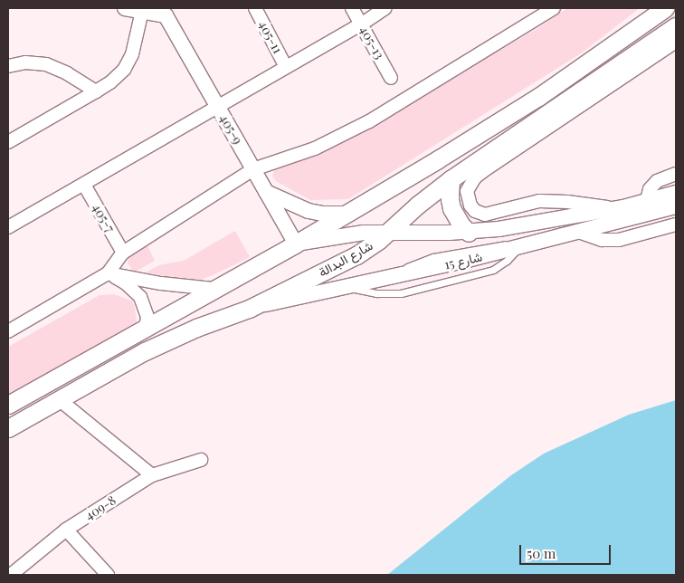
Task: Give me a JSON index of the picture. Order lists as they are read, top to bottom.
{
  "streets": {
    "main road": ["شارع البدالة"],
    "street": [
      "405-11",
      "405-13",
      "405-9",
      "405-7",
      "شارع 15",
      "409-8"
    ]
  },
  "crossings": [
    ["405-9", "شارع 15"],
    ["شارع البدالة", "شارع 15"]
  ],
  "scale_bar": "50 m"
}
